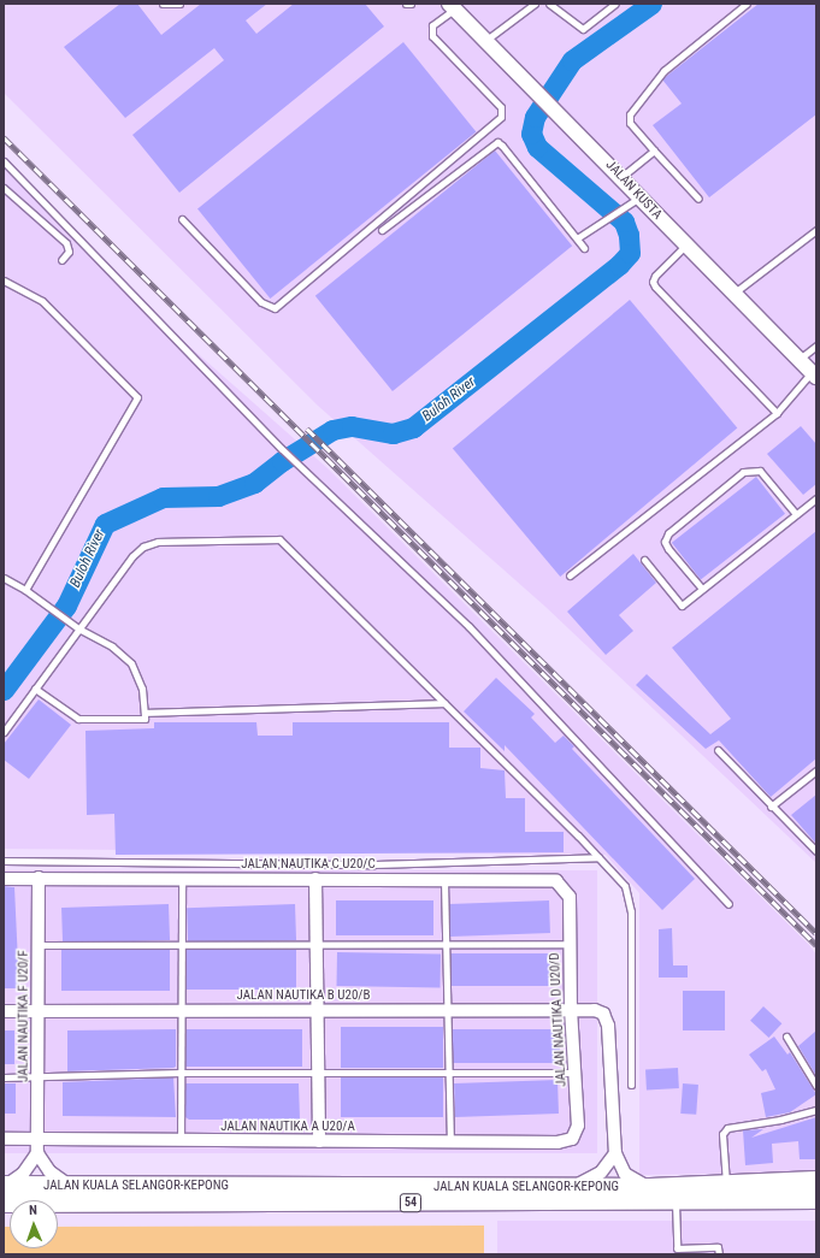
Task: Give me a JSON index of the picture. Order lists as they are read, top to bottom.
{
  "streets": {
    "highway": ["JALAN KUALA SELANGOR-KEPONG", "54"],
    "street": [
      "JALAN KUSTA",
      "JALAN NAUTIKA C U20/C",
      "JALAN NAUTIKA B U20/B",
      "JALAN NAUTIKA F U20/F",
      "JALAN NAUTIKA D U20/D",
      "JALAN NAUTIKA A U20/A"
    ]
  },
  "crossings": [
    ["JALAN NAUTIKA C U20/C", "JALAN NAUTIKA F U20/F"],
    ["JALAN NAUTIKA C U20/C", "JALAN NAUTIKA D U20/D"],
    ["JALAN NAUTIKA B U20/B", "JALAN NAUTIKA F U20/F"],
    ["JALAN NAUTIKA B U20/B", "JALAN NAUTIKA D U20/D"],
    ["JALAN NAUTIKA F U20/F", "JALAN NAUTIKA A U20/A"],
    ["JALAN NAUTIKA D U20/D", "JALAN NAUTIKA A U20/A"]
  ],
  "water": ["Buloh River"],
  "north": "top"
}
